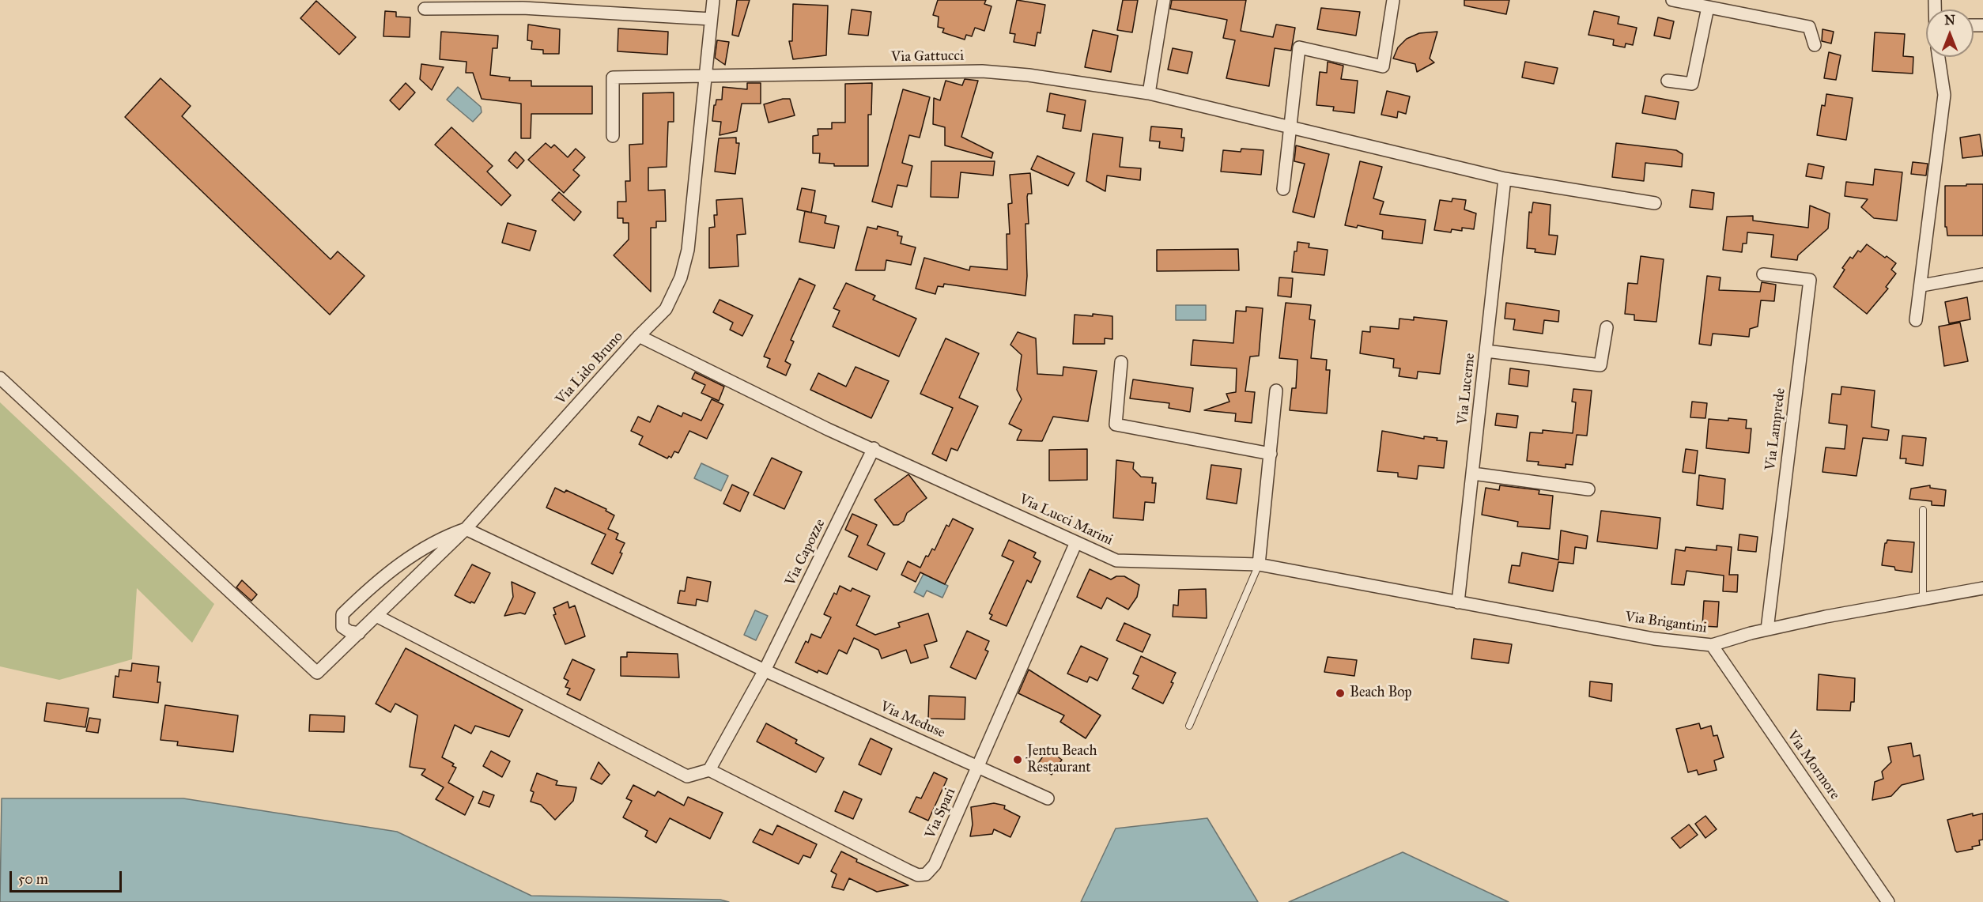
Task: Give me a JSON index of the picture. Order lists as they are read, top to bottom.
{
  "streets": {
    "street": [
      "Via Gattucci",
      "Via Lido Bruno",
      "Via Lucerne",
      "Via Lamprede",
      "Via Lucci Marini",
      "Via Capozze",
      "Via Brigantini",
      "Via Meduse",
      "Via Mormore",
      "Via Spari"
    ]
  },
  "crossings": [
    ["Via Gattucci", "Via Lido Bruno"],
    ["Via Gattucci", "Via Lucerne"],
    ["Via Lido Bruno", "Via Lucci Marini"],
    ["Via Lido Bruno", "Via Meduse"],
    ["Via Lucerne", "Via Lucci Marini"],
    ["Via Lucerne", "Via Brigantini"],
    ["Via Lamprede", "Via Brigantini"],
    ["Via Lucci Marini", "Via Capozze"],
    ["Via Lucci Marini", "Via Brigantini"],
    ["Via Lucci Marini", "Via Spari"],
    ["Via Capozze", "Via Meduse"],
    ["Via Capozze", "Via Spari"],
    ["Via Brigantini", "Via Mormore"],
    ["Via Meduse", "Via Spari"]
  ],
  "places": ["Beach Bop", "Jentu Beach Restaurant"],
  "scale_bar": "50 m",
  "north": "top"
}
